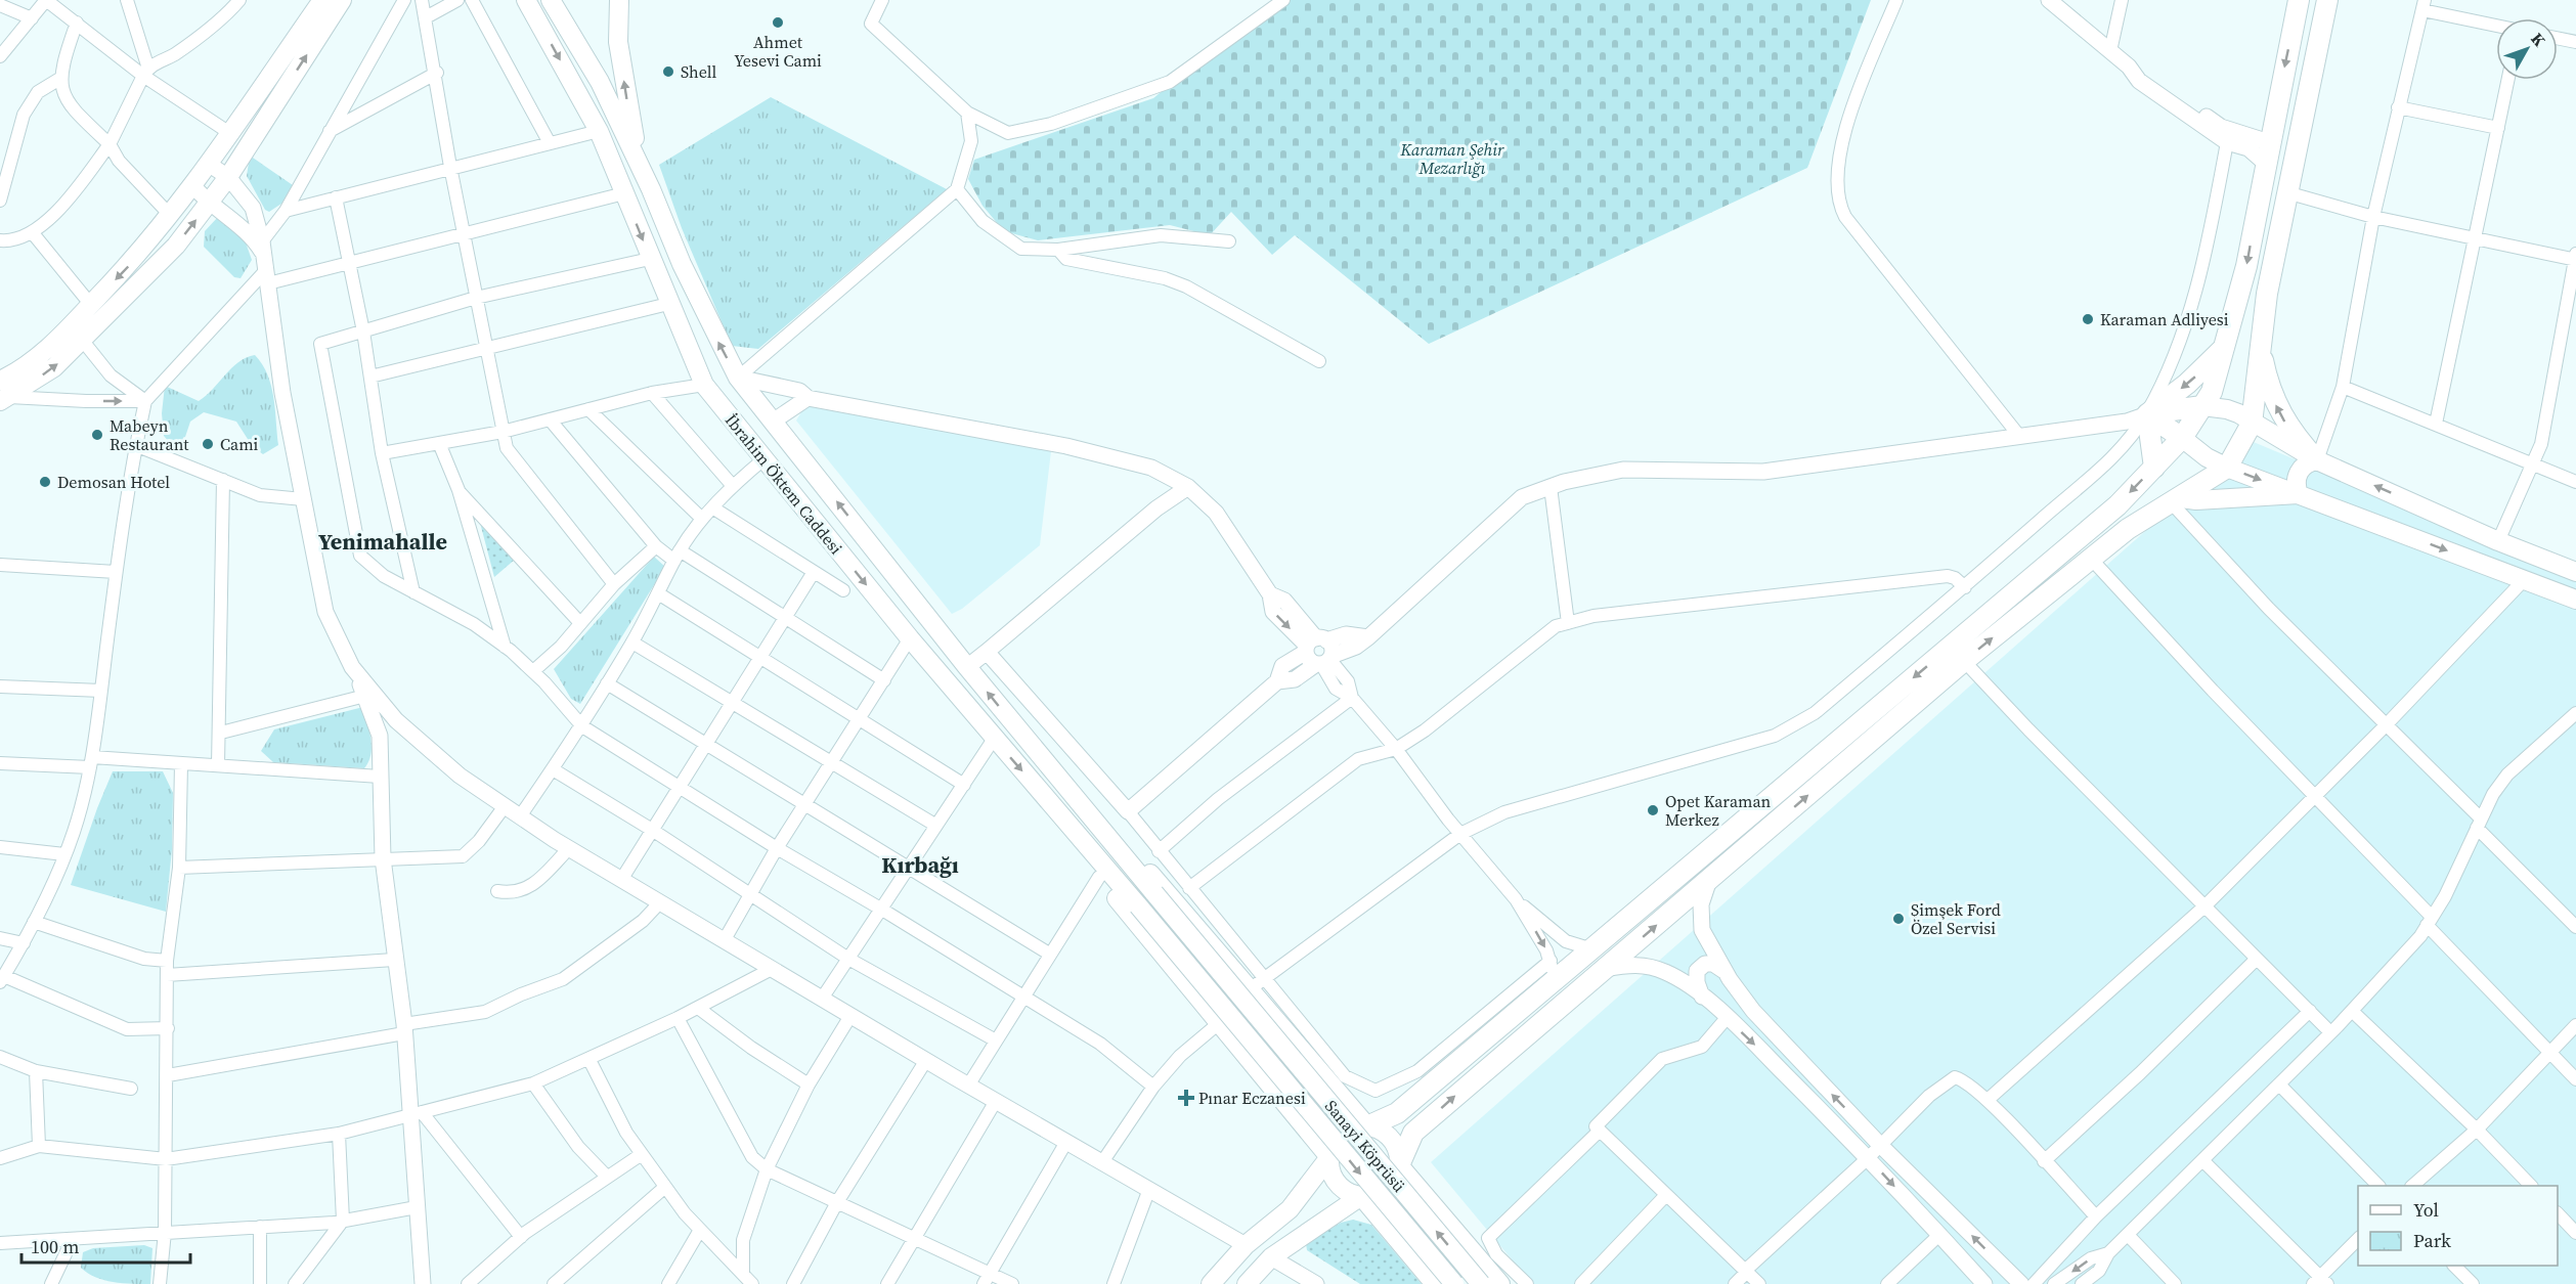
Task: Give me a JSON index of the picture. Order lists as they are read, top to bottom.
{
  "streets": {
    "main road": ["İbrahim Öktem Caddesi", "Sanayi Köprüsü"]
  },
  "crossings": [
    ["İbrahim Öktem Caddesi", "Sanayi Köprüsü"]
  ],
  "districts": ["Yenimahalle", "Kırbağı"],
  "parks": ["Karaman Şehir Mezarlığı"],
  "places": {
    "other": [
      "Ahmet Yesevi Cami",
      "Shell",
      "Karaman Adliyesi",
      "Mabeyn Restaurant",
      "Cami",
      "Demosan Hotel",
      "Opet Karaman Merkez",
      "Şimşek Ford Özel Servisi"
    ],
    "health": ["Pınar Eczanesi"]
  },
  "legend": ["Yol", "Park"],
  "scale_bar": "100 m",
  "north": "top right"
}
